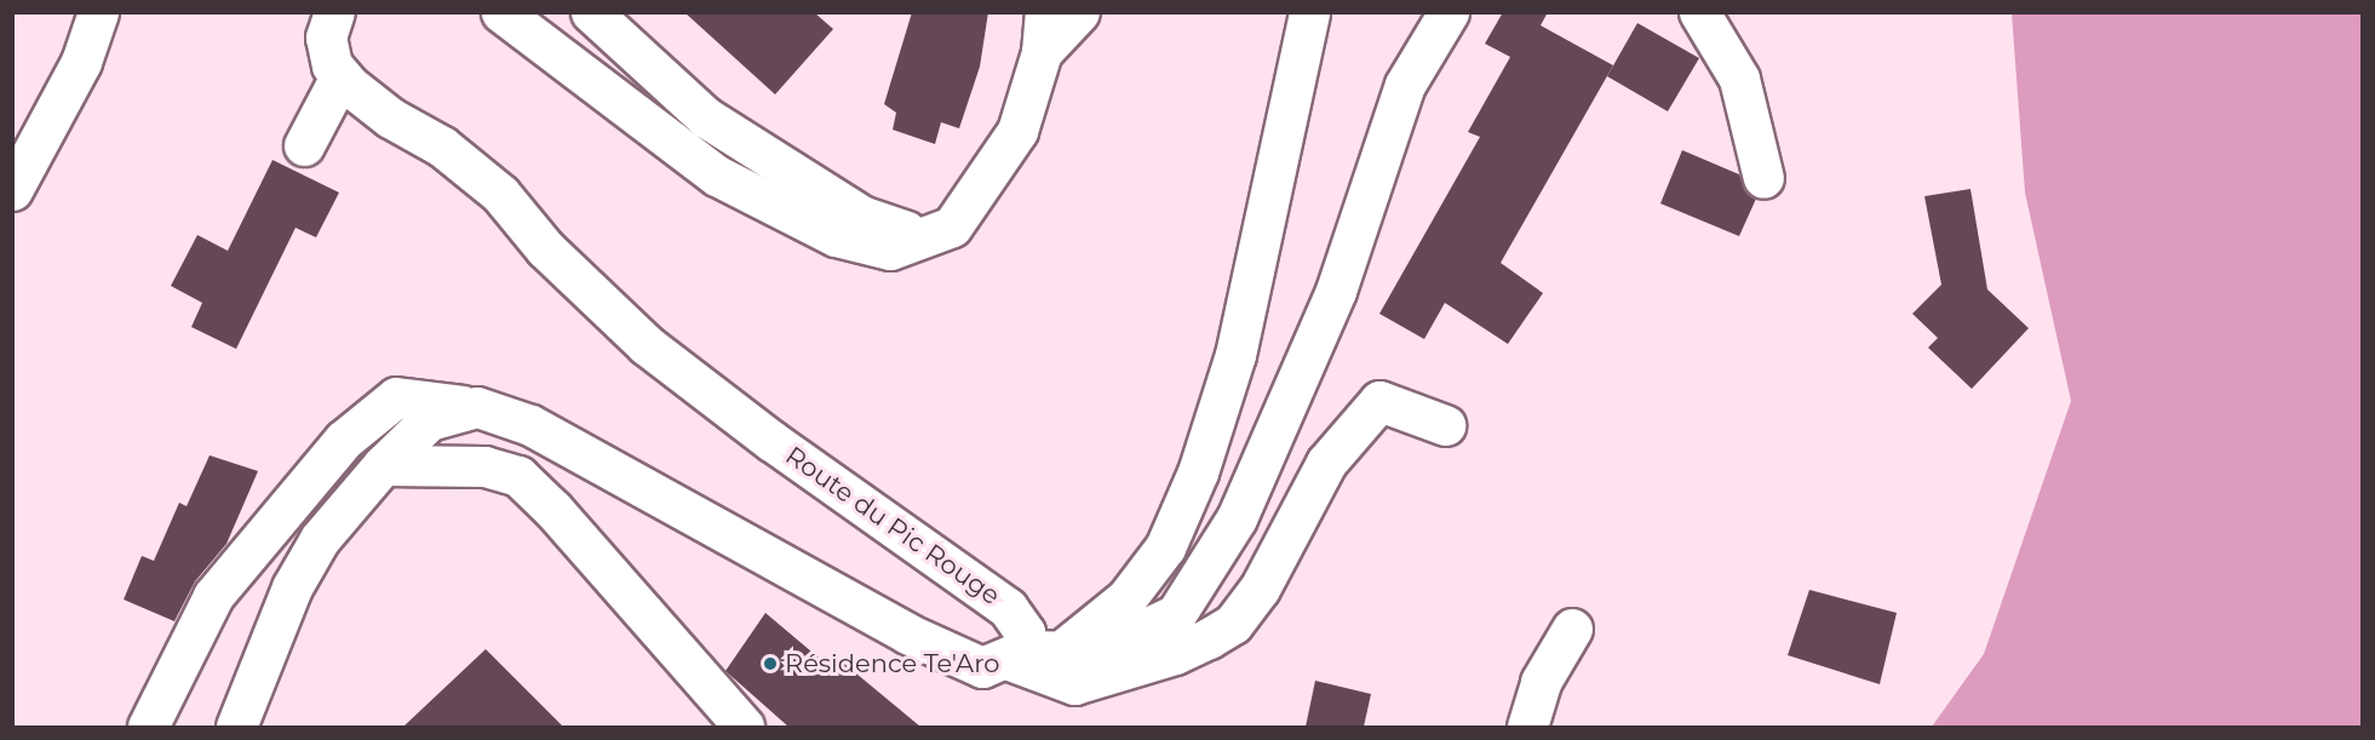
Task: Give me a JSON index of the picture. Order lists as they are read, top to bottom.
{
  "streets": {
    "street": ["Route du Pic Rouge"]
  },
  "places": ["Résidence Te'Aro"]
}
